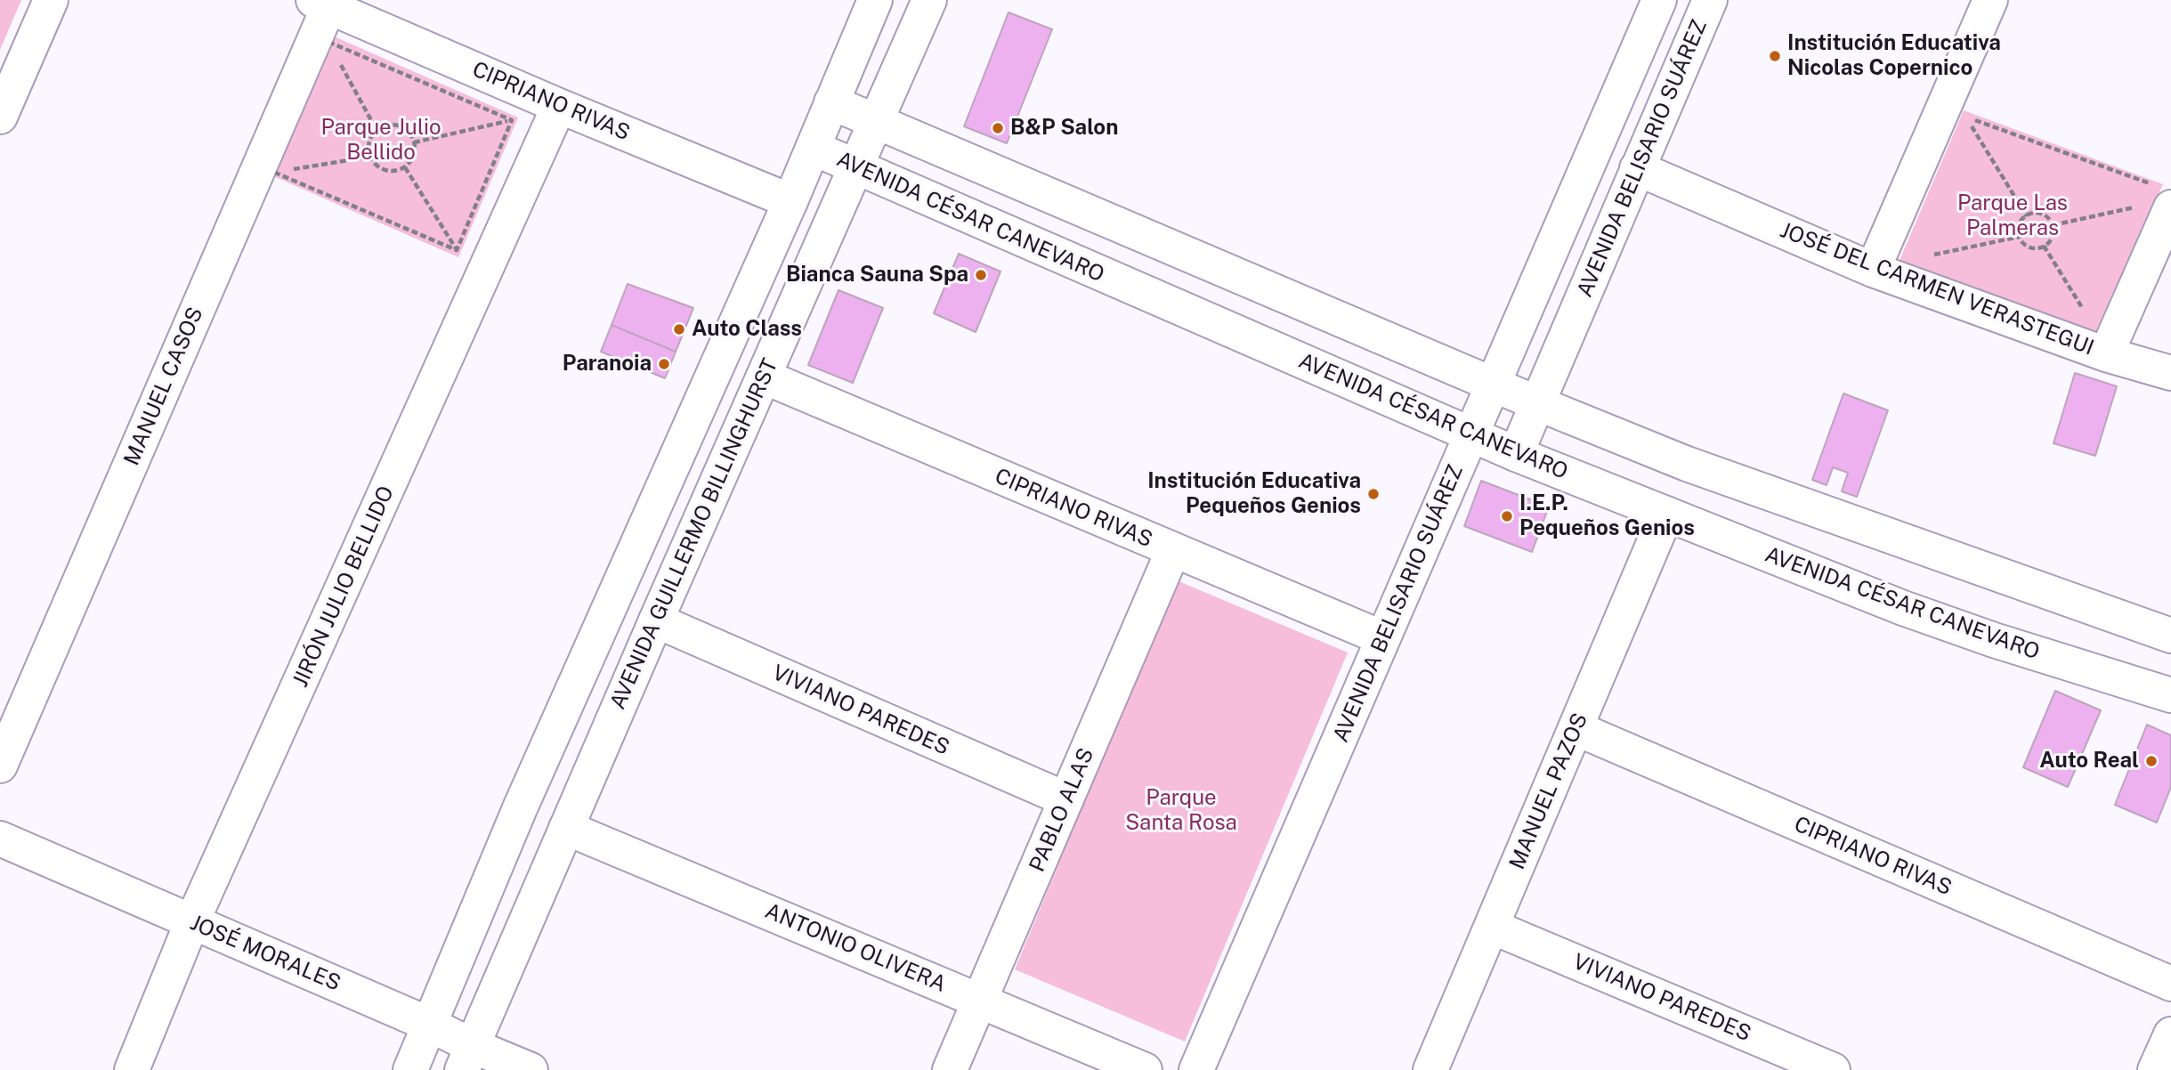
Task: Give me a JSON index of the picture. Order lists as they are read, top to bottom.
{
  "streets": {
    "street": [
      "CIPRIANO RIVAS",
      "AVENIDA BELISARIO SUÁREZ",
      "AVENIDA CÉSAR CANEVARO",
      "JOSÉ DEL CARMEN VERASTEGUI",
      "MANUEL CASOS",
      "AVENIDA GUILLERMO BILLINGHURST",
      "JIRÓN JULIO BELLIDO",
      "VIVIANO PAREDES",
      "MANUEL PAZOS",
      "PABLO ALAS",
      "ANTONIO OLIVERA",
      "JOSÉ MORALES"
    ]
  },
  "crossings": [
    ["CIPRIANO RIVAS", "AVENIDA BELISARIO SUÁREZ"],
    ["CIPRIANO RIVAS", "MANUEL CASOS"],
    ["CIPRIANO RIVAS", "AVENIDA GUILLERMO BILLINGHURST"],
    ["CIPRIANO RIVAS", "JIRÓN JULIO BELLIDO"],
    ["CIPRIANO RIVAS", "MANUEL PAZOS"],
    ["CIPRIANO RIVAS", "PABLO ALAS"],
    ["AVENIDA BELISARIO SUÁREZ", "AVENIDA CÉSAR CANEVARO"],
    ["AVENIDA BELISARIO SUÁREZ", "JOSÉ DEL CARMEN VERASTEGUI"],
    ["AVENIDA CÉSAR CANEVARO", "AVENIDA GUILLERMO BILLINGHURST"],
    ["AVENIDA CÉSAR CANEVARO", "MANUEL PAZOS"],
    ["AVENIDA GUILLERMO BILLINGHURST", "VIVIANO PAREDES"],
    ["AVENIDA GUILLERMO BILLINGHURST", "ANTONIO OLIVERA"],
    ["AVENIDA GUILLERMO BILLINGHURST", "JOSÉ MORALES"],
    ["JIRÓN JULIO BELLIDO", "JOSÉ MORALES"],
    ["VIVIANO PAREDES", "MANUEL PAZOS"],
    ["VIVIANO PAREDES", "PABLO ALAS"],
    ["PABLO ALAS", "ANTONIO OLIVERA"]
  ],
  "parks": ["Parque Julio Bellido", "Parque Las Palmeras", "Parque Santa Rosa"],
  "places": [
    "Institución Educativa Nicolas Copernico",
    "B&P Salon",
    "Bianca Sauna Spa",
    "Auto Class",
    "Paranoia",
    "Institución Educativa Pequeños Genios",
    "I.E.P. Pequeños Genios",
    "Auto Real"
  ]
}
